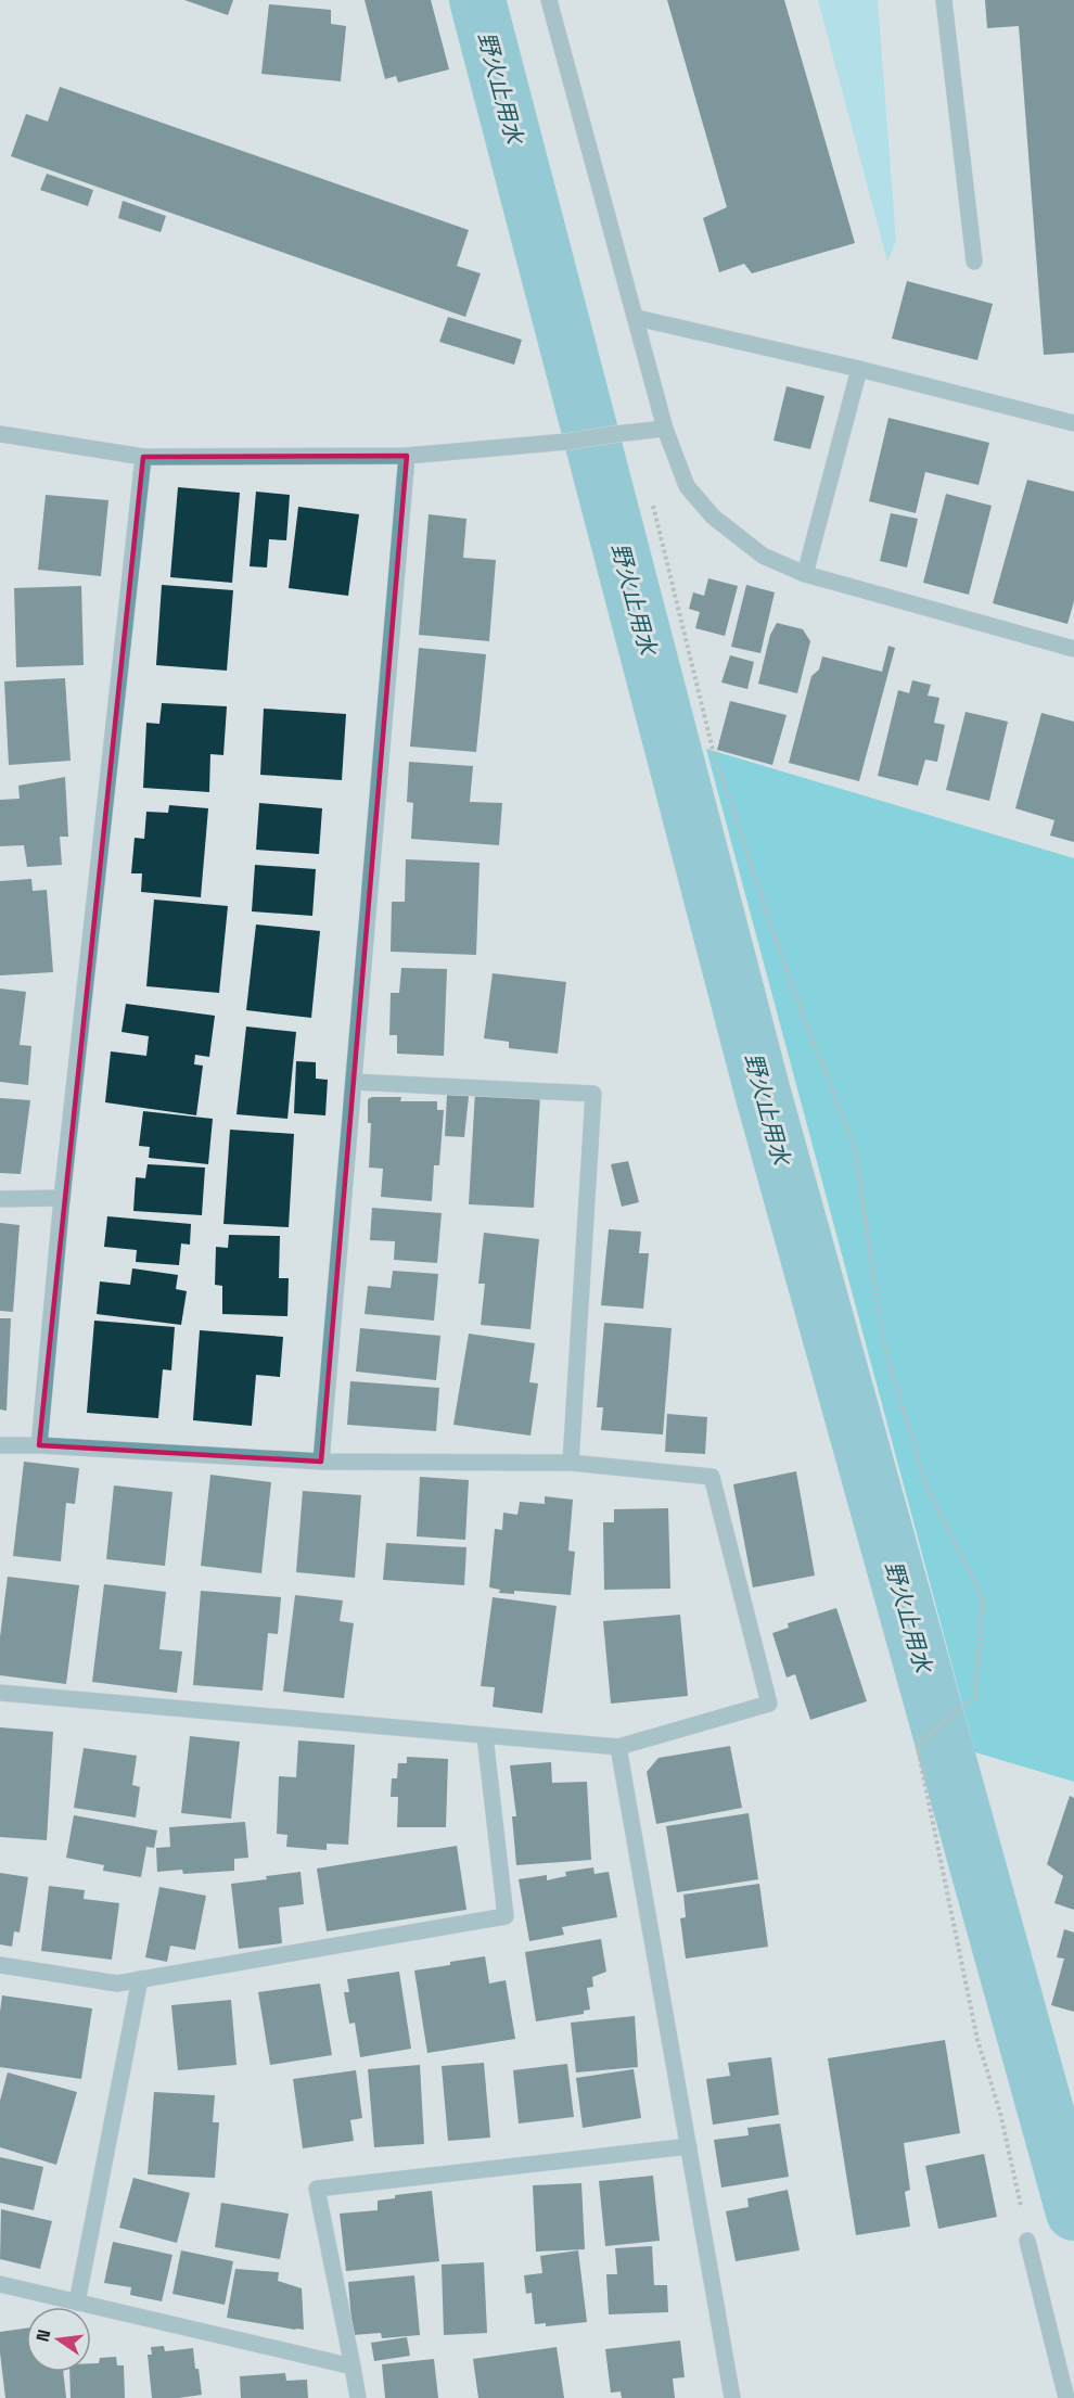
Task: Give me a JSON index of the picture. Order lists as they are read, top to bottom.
{
  "water": ["野火止用水"],
  "north": "left"
}
